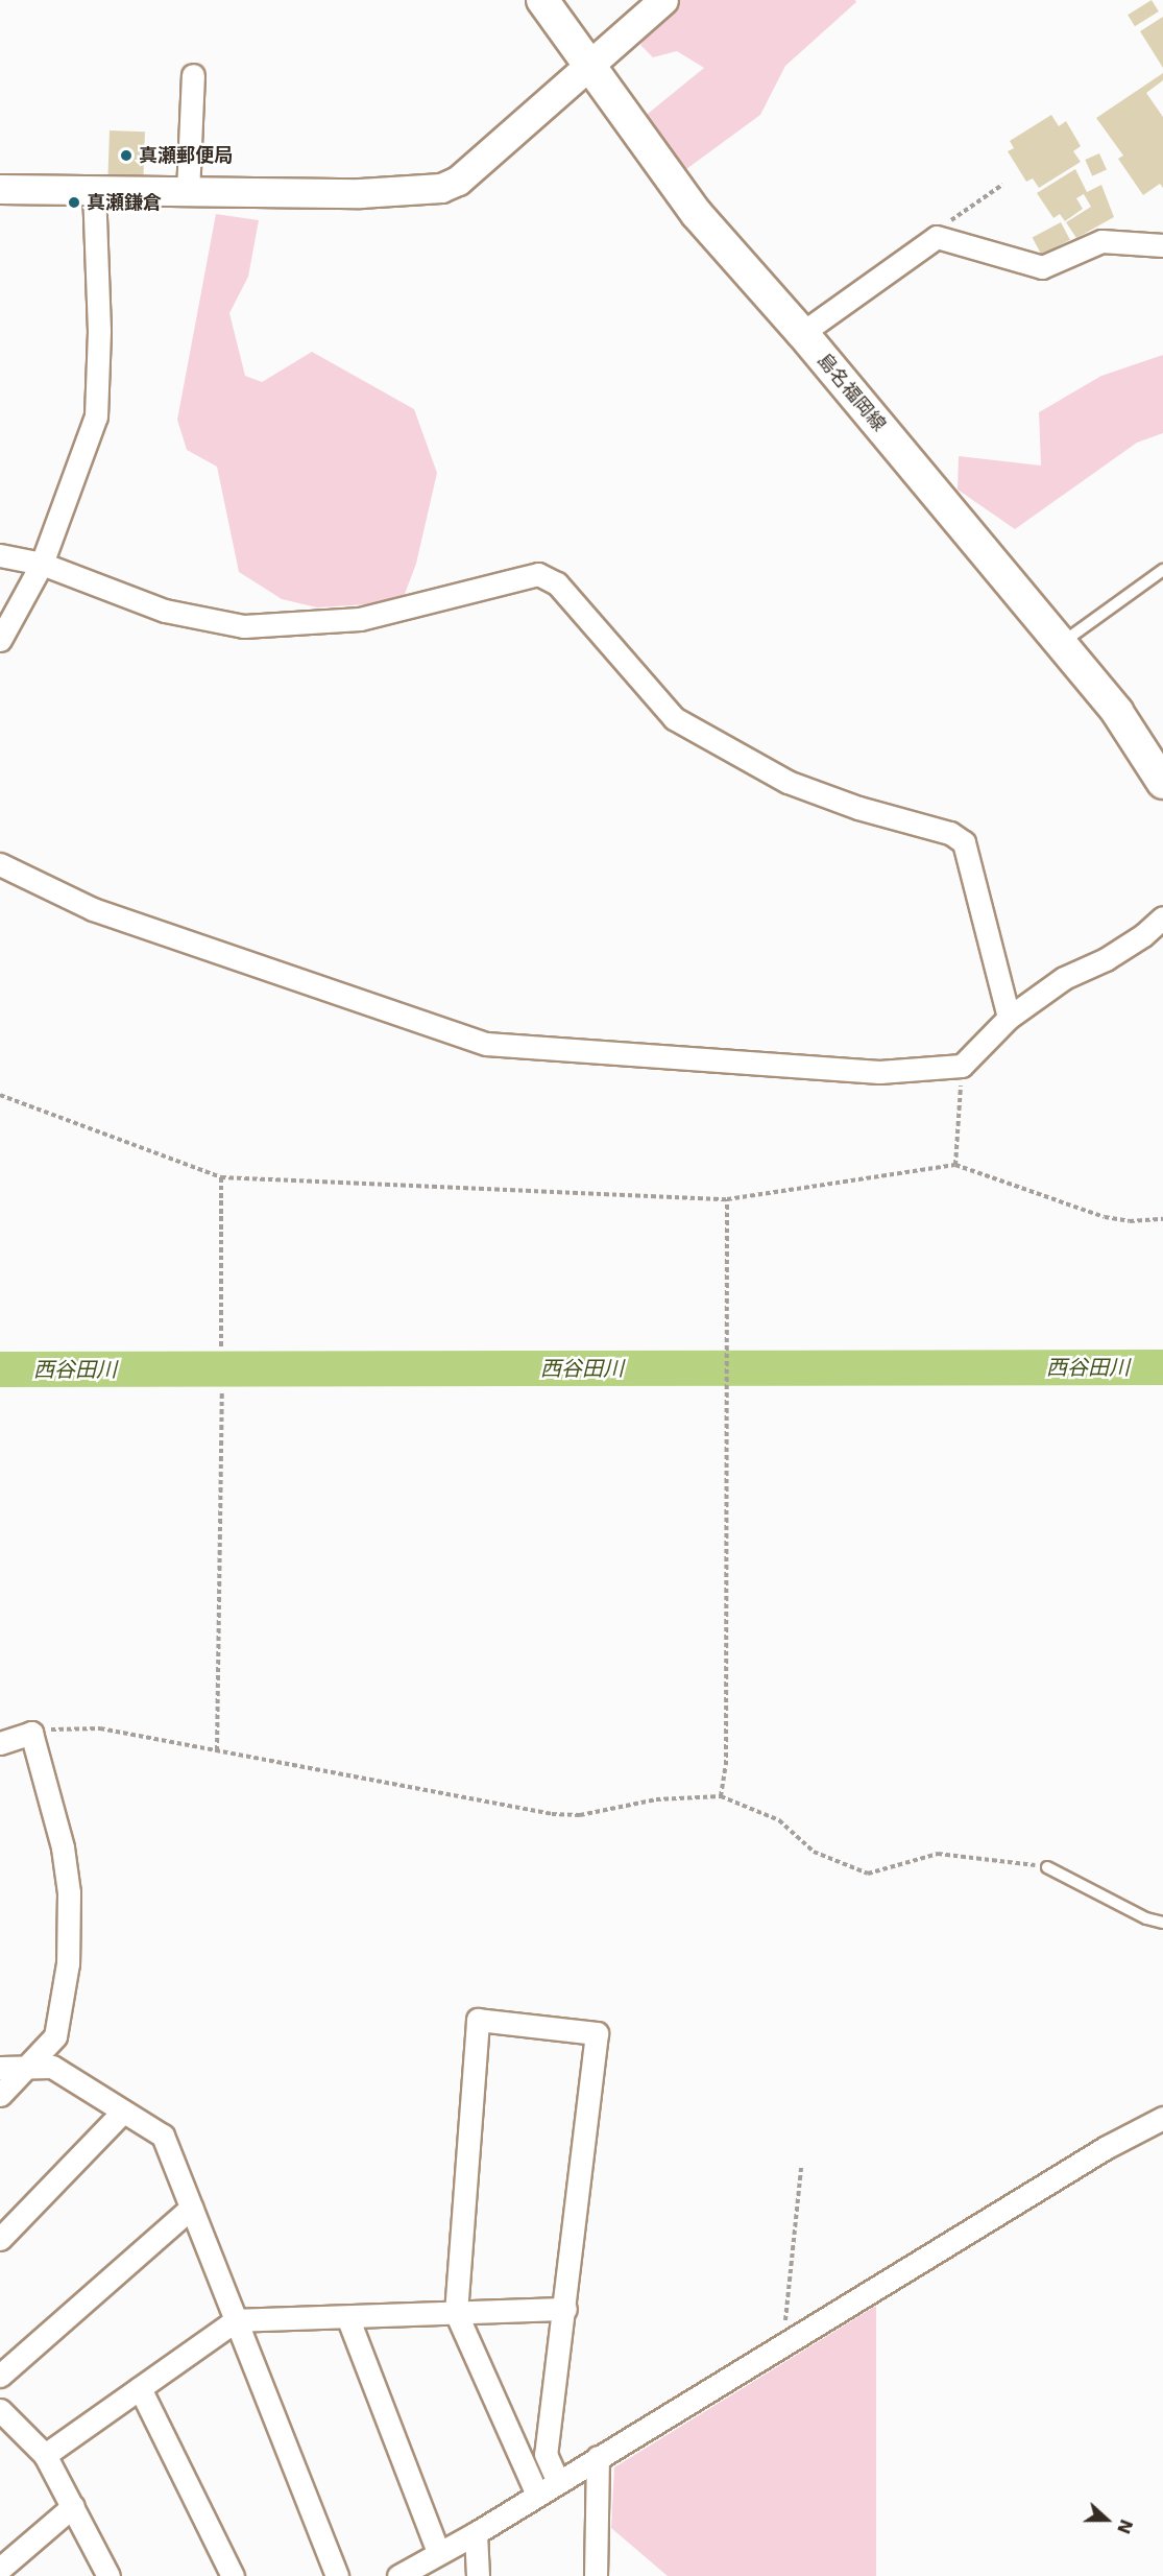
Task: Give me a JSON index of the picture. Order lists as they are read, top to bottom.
{
  "streets": {
    "main road": ["島名福岡線"]
  },
  "water": ["西谷田川"],
  "places": ["真瀬郵便局", "真瀬鎌倉"],
  "north": "right"
}
